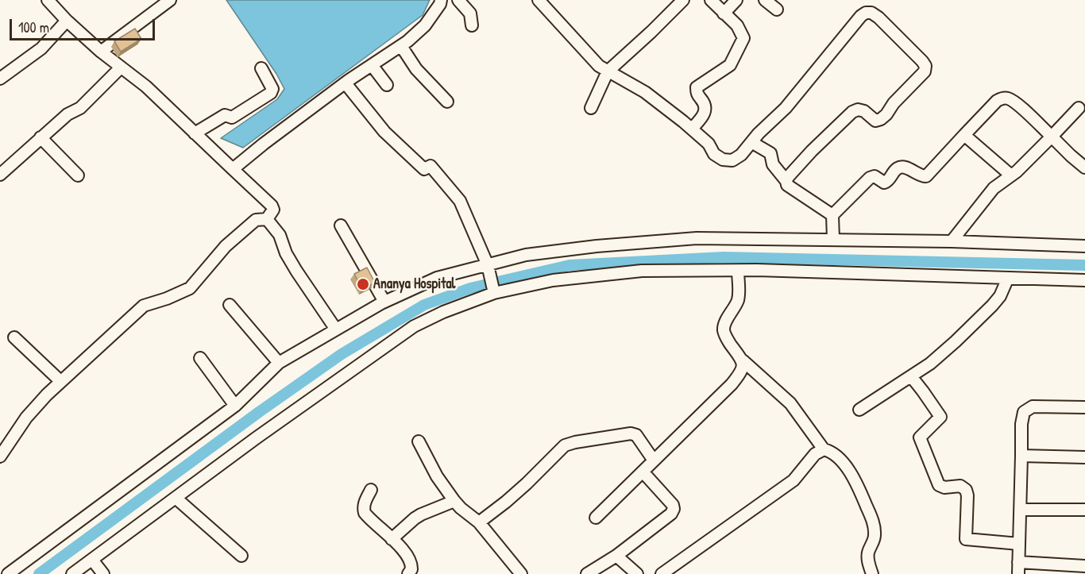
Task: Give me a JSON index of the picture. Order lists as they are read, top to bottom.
{
  "places": ["Ananya Hospital"],
  "scale_bar": "100 m"
}
